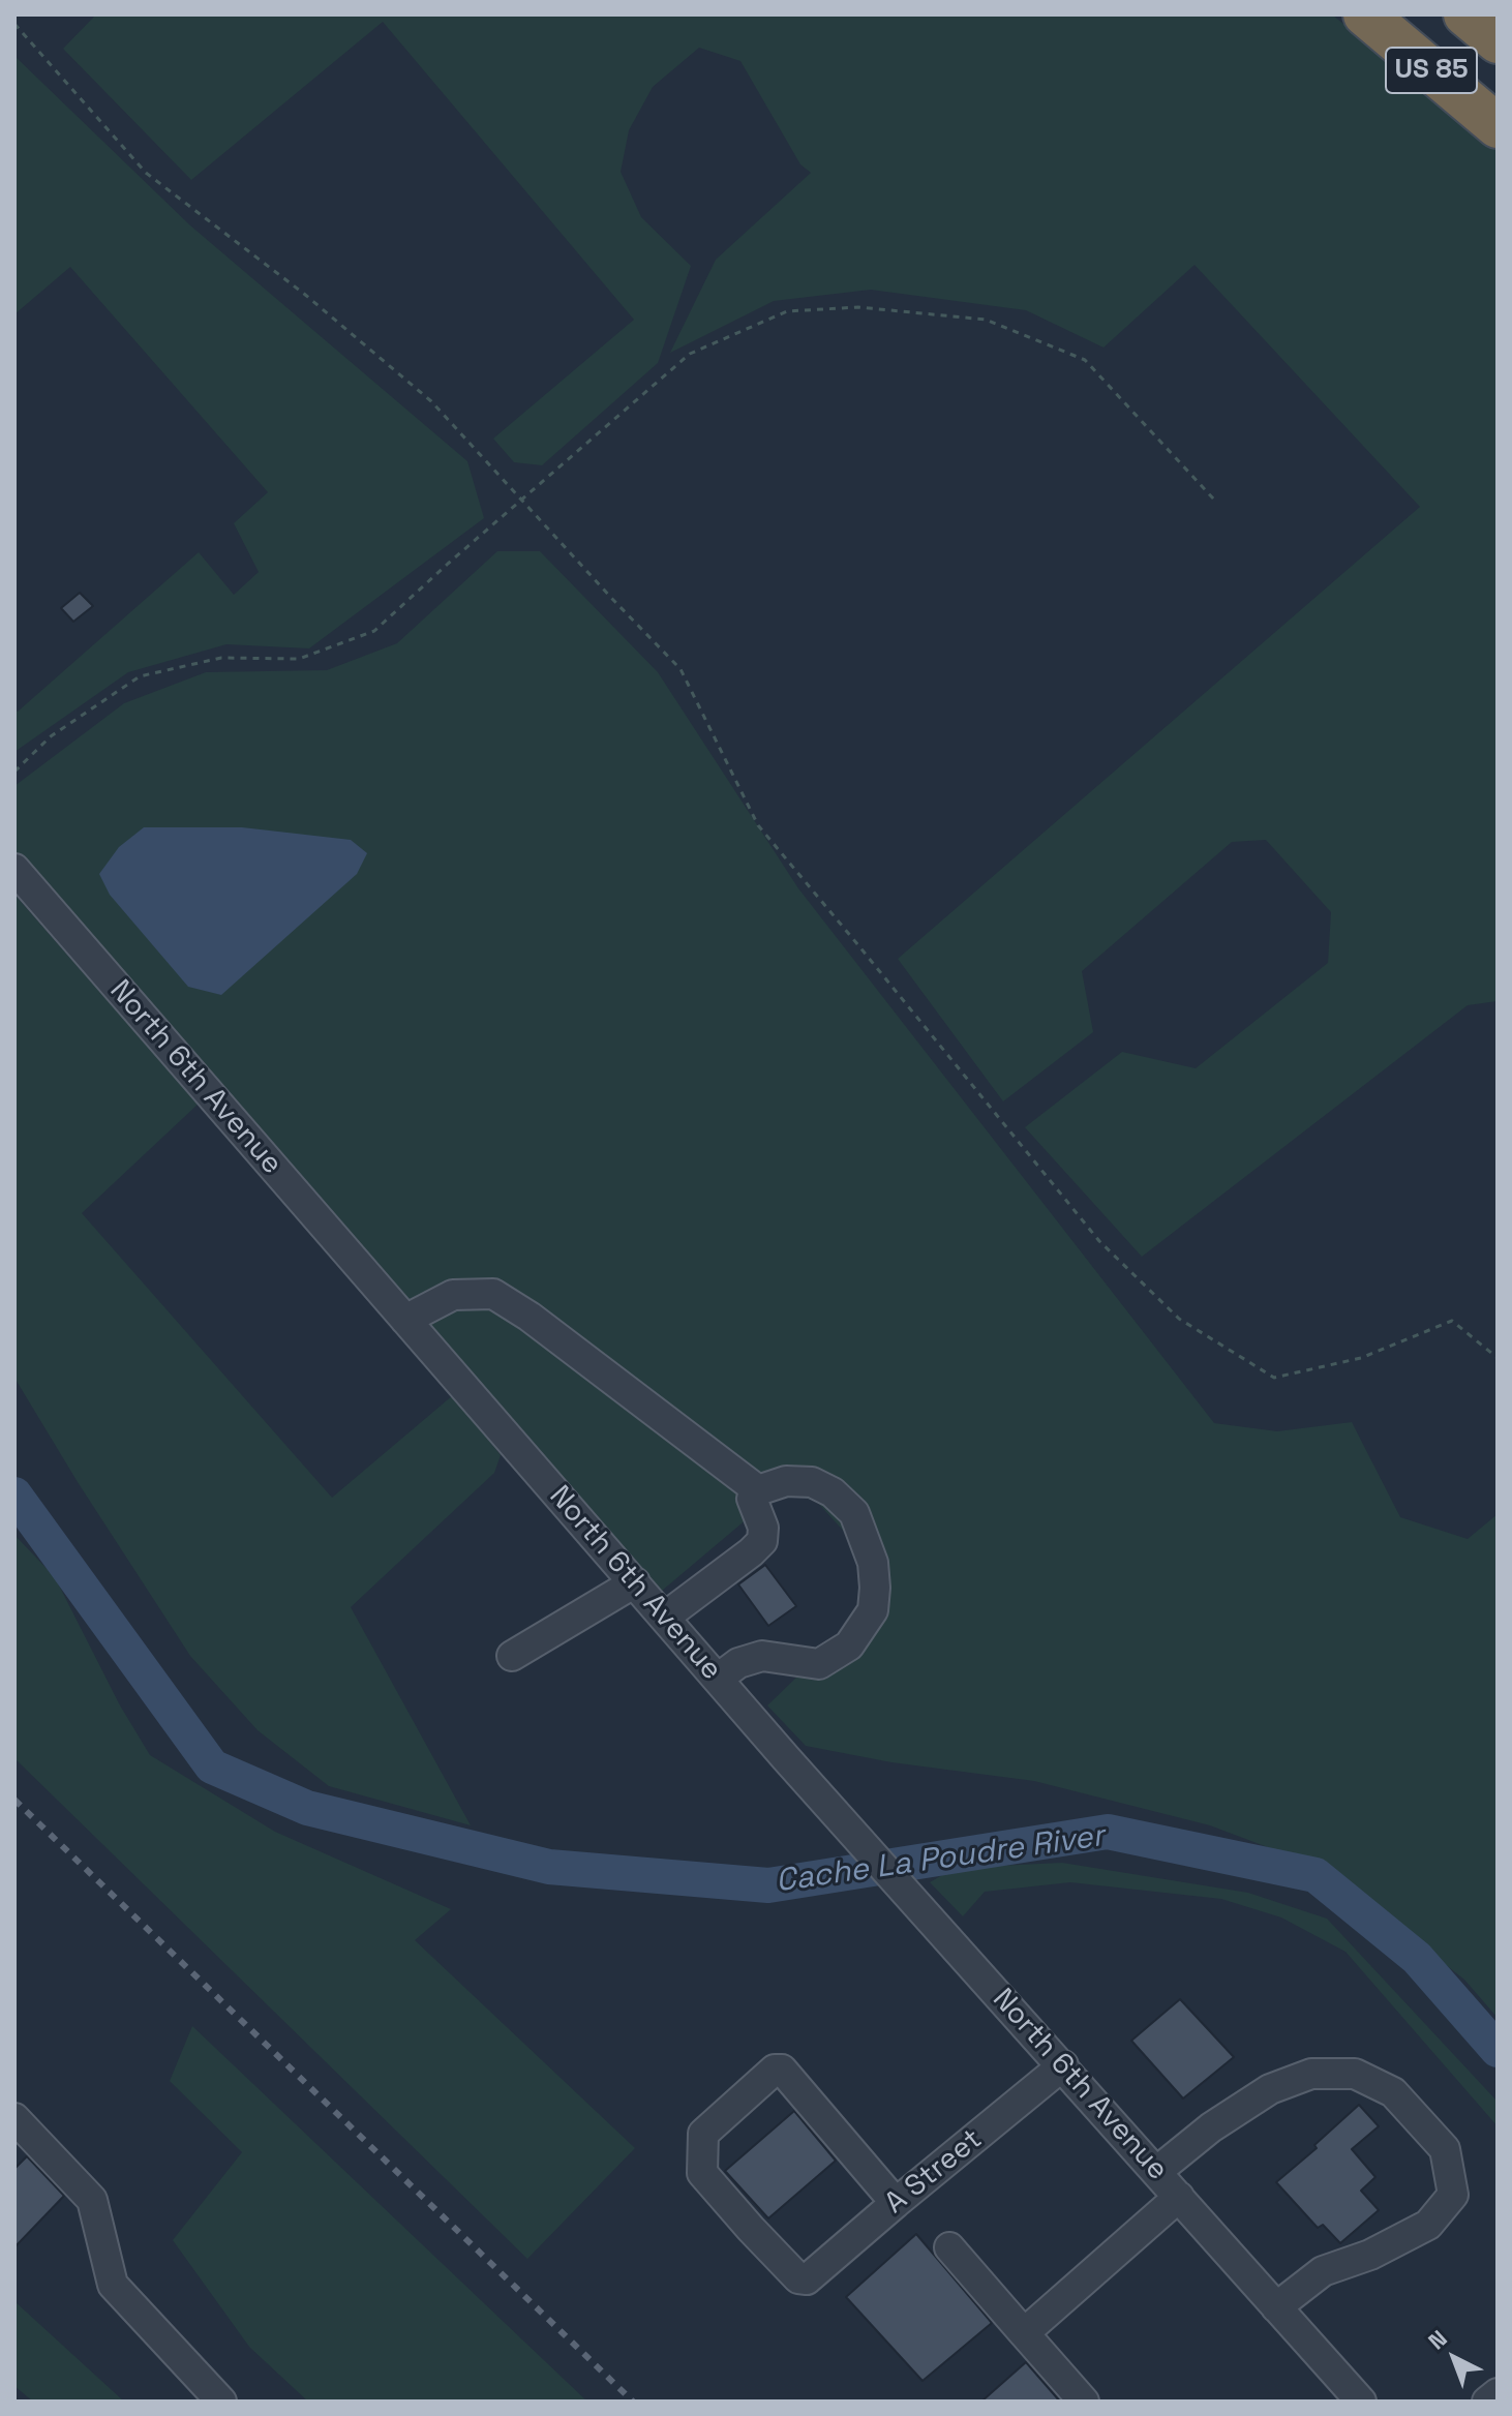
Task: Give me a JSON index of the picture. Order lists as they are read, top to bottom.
{
  "streets": {
    "highway": ["US 85"],
    "street": ["North 6th Avenue", "A Street"]
  },
  "crossings": [
    ["North 6th Avenue", "A Street"]
  ],
  "water": ["Cache La Poudre River"],
  "north": "top left"
}
